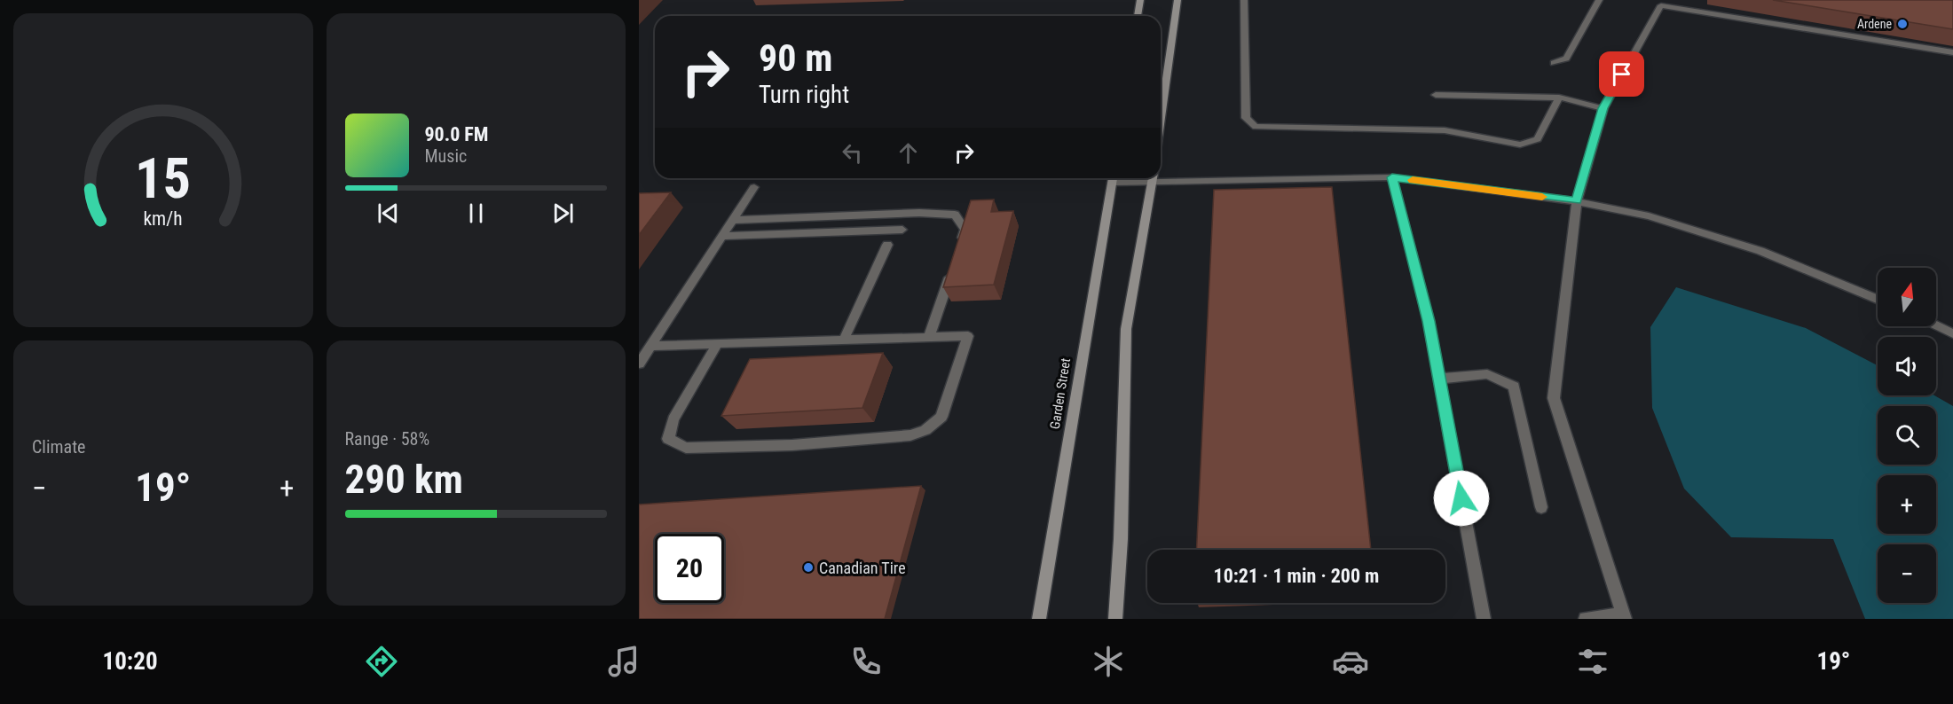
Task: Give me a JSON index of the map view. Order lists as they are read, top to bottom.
{
  "streets": {
    "street": ["Garden Street"]
  },
  "places": ["Ardene", "Canadian Tire"],
  "north": "top",
  "page": {
    "turn": ["90 m", "Turn right"],
    "song": ["90.0 FM", "Music"],
    "map_buttons": ["+", "−"],
    "tile": [
      "Climate",
      ["Range · 58%", "290 km"]
    ],
    "heat": ["−", "19°", "+"],
    "limit": "20",
    "trip": "10:21 · 1 min · 200 m",
    "tabs": ["10:20", "19°"],
    "gauge": ["15", "km/h"]
  }
}
